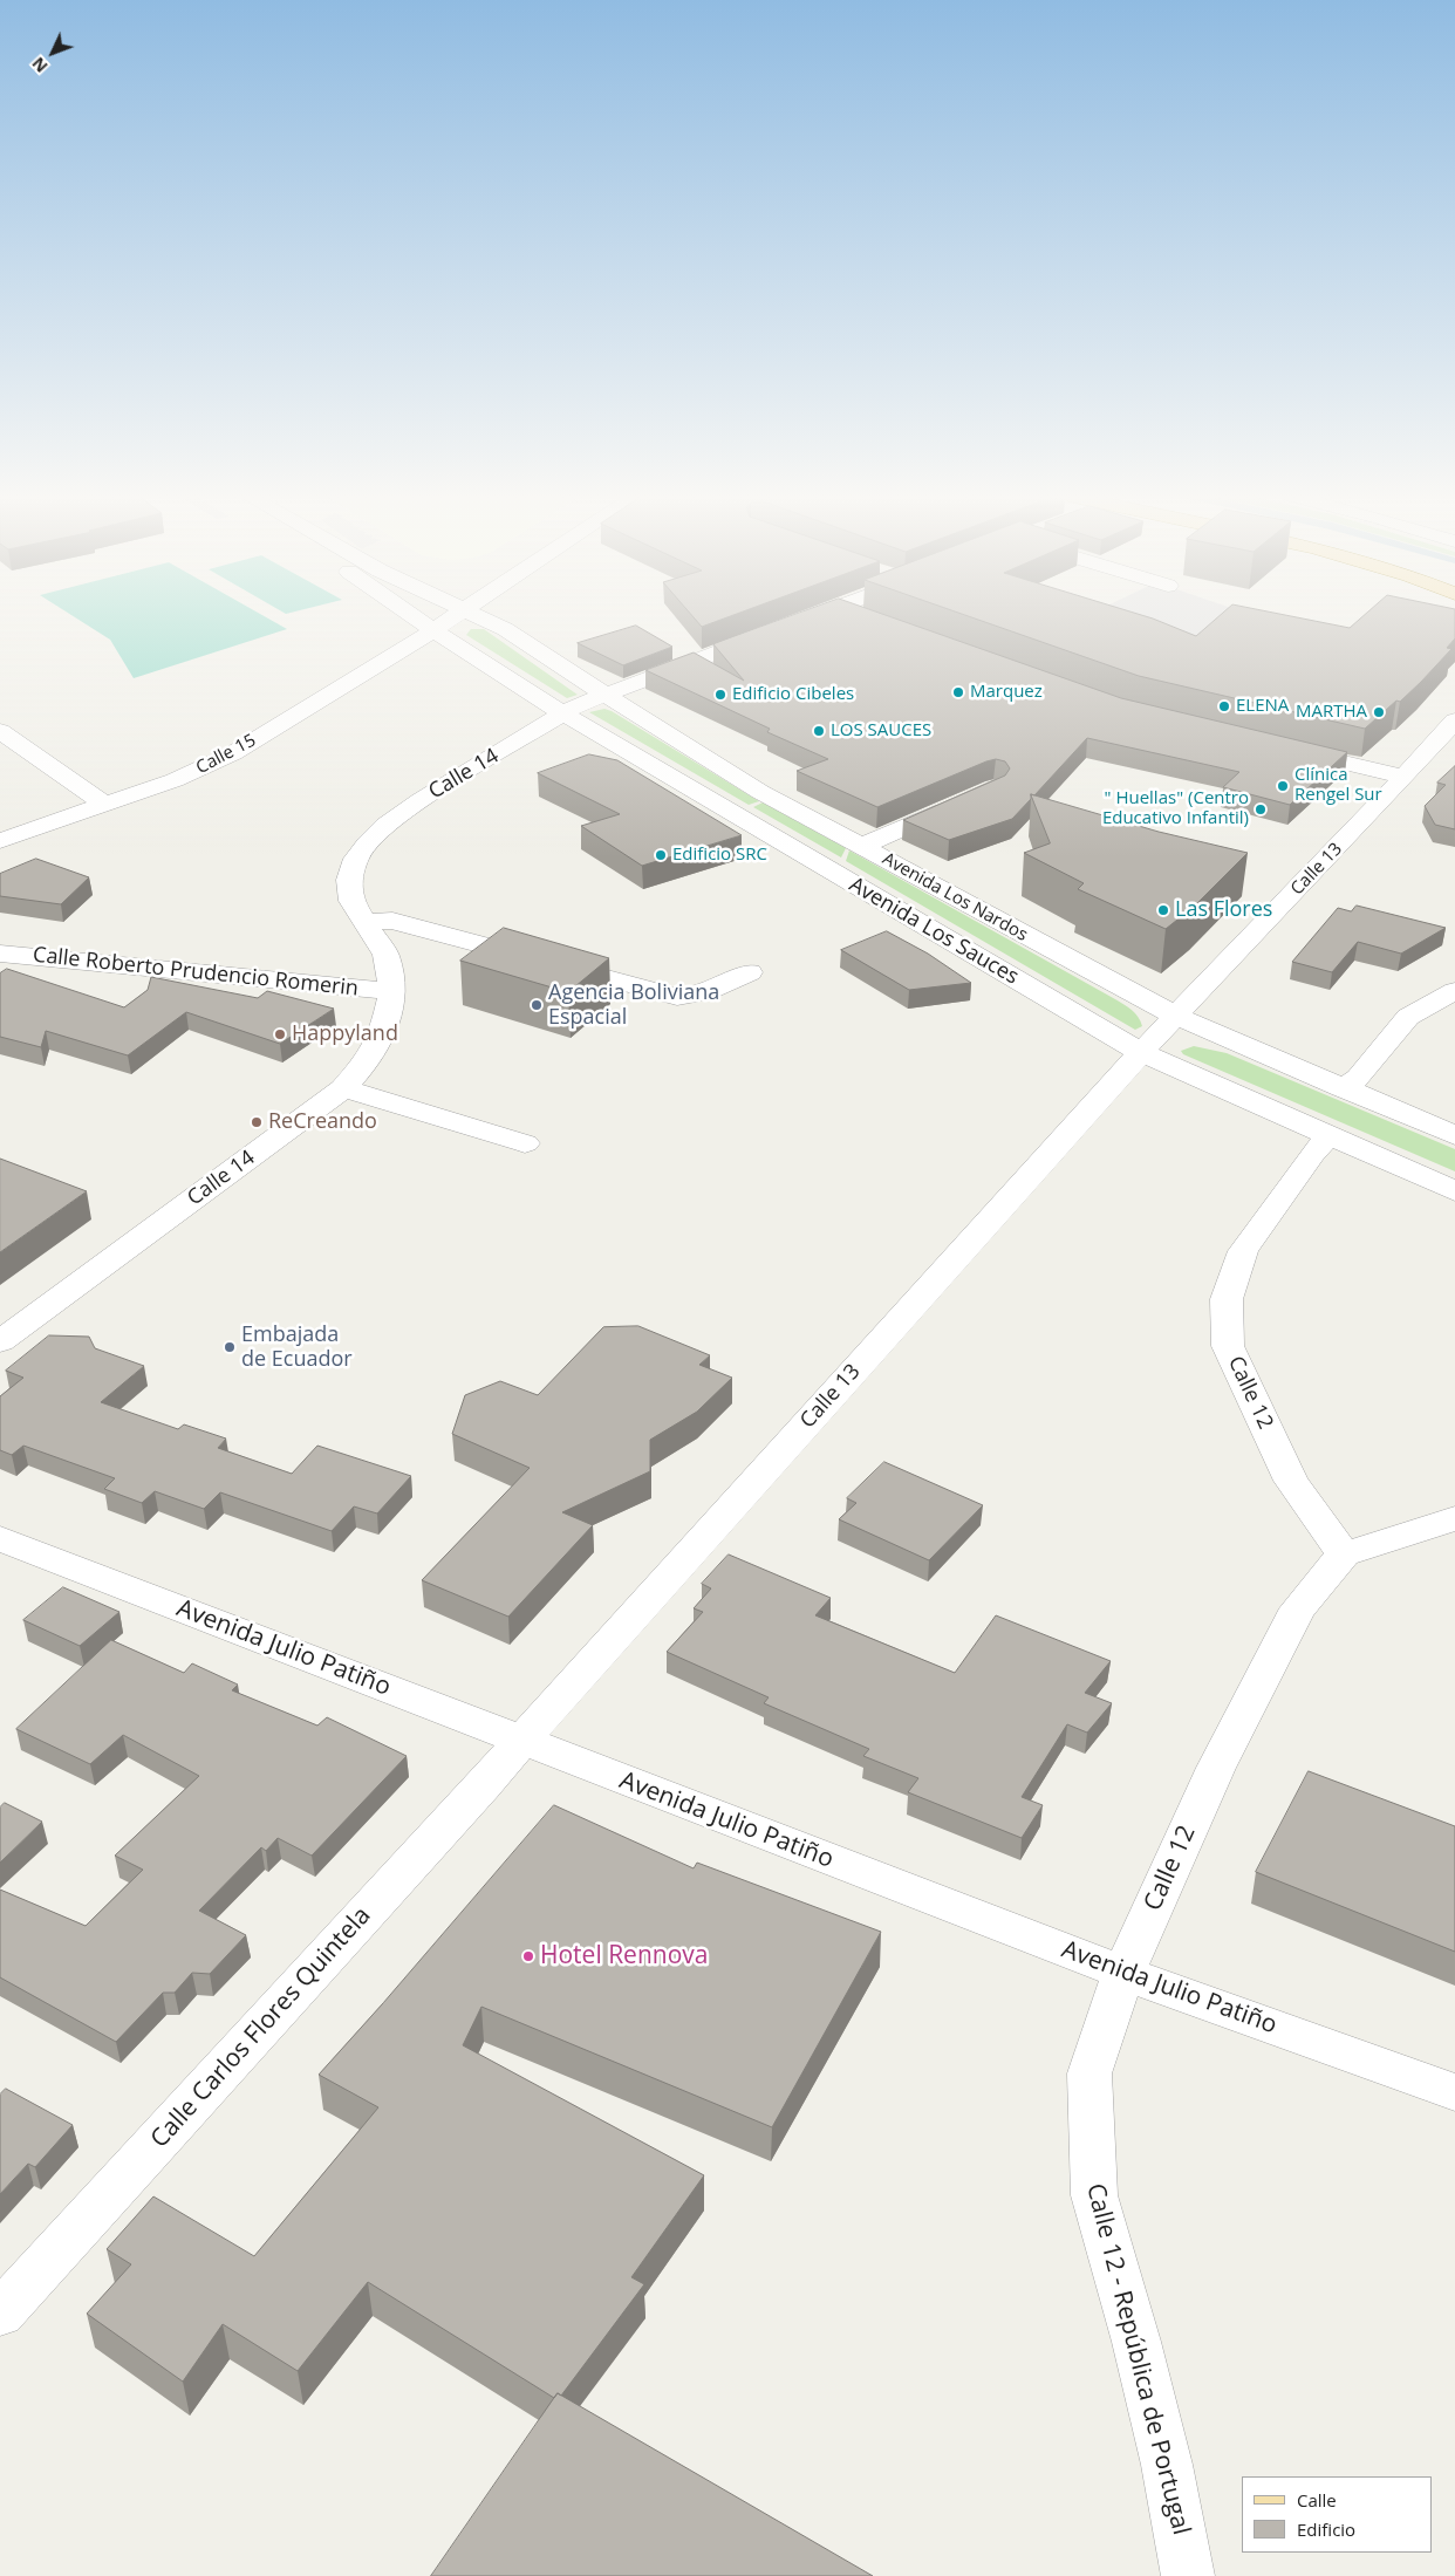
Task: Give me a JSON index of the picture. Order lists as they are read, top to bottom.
{
  "streets": {
    "street": [
      "Calle 15",
      "Calle 14",
      "Calle 13",
      "Avenida Los Nardos",
      "Avenida Los Sauces",
      "Calle Roberto Prudencio Romerin",
      "Calle 12",
      "Avenida Julio Patiño",
      "Calle Carlos Flores Quintela",
      "Calle 12 - República de Portugal"
    ]
  },
  "crossings": [
    ["Calle 15", "Avenida Los Nardos"],
    ["Calle 15", "Avenida Los Sauces"],
    ["Calle 14", "Avenida Los Nardos"],
    ["Calle 14", "Avenida Los Sauces"],
    ["Calle 14", "Calle Roberto Prudencio Romerin"],
    ["Calle 13", "Avenida Los Nardos"],
    ["Calle 13", "Avenida Los Sauces"],
    ["Calle 13", "Avenida Julio Patiño"],
    ["Calle 13", "Calle Carlos Flores Quintela"],
    ["Avenida Los Nardos", "Avenida Los Sauces"],
    ["Avenida Los Sauces", "Calle 12"],
    ["Calle 12", "Avenida Julio Patiño"],
    ["Calle 12", "Calle 12 - República de Portugal"],
    ["Avenida Julio Patiño", "Calle Carlos Flores Quintela"],
    ["Avenida Julio Patiño", "Calle 12 - República de Portugal"]
  ],
  "places": [
    "Marquez",
    "Edificio Cibeles",
    "ELENA",
    "MARTHA",
    "LOS SAUCES",
    "Clínica Rengel Sur",
    "\" Huellas\" (Centro Educativo Infantil)",
    "Edificio SRC",
    "Las Flores",
    "Agencia Boliviana Espacial",
    "Happyland",
    "ReCreando",
    "Embajada de Ecuador",
    "Hotel Rennova"
  ],
  "legend": ["Calle", "Edificio"],
  "north": "bottom left"
}
